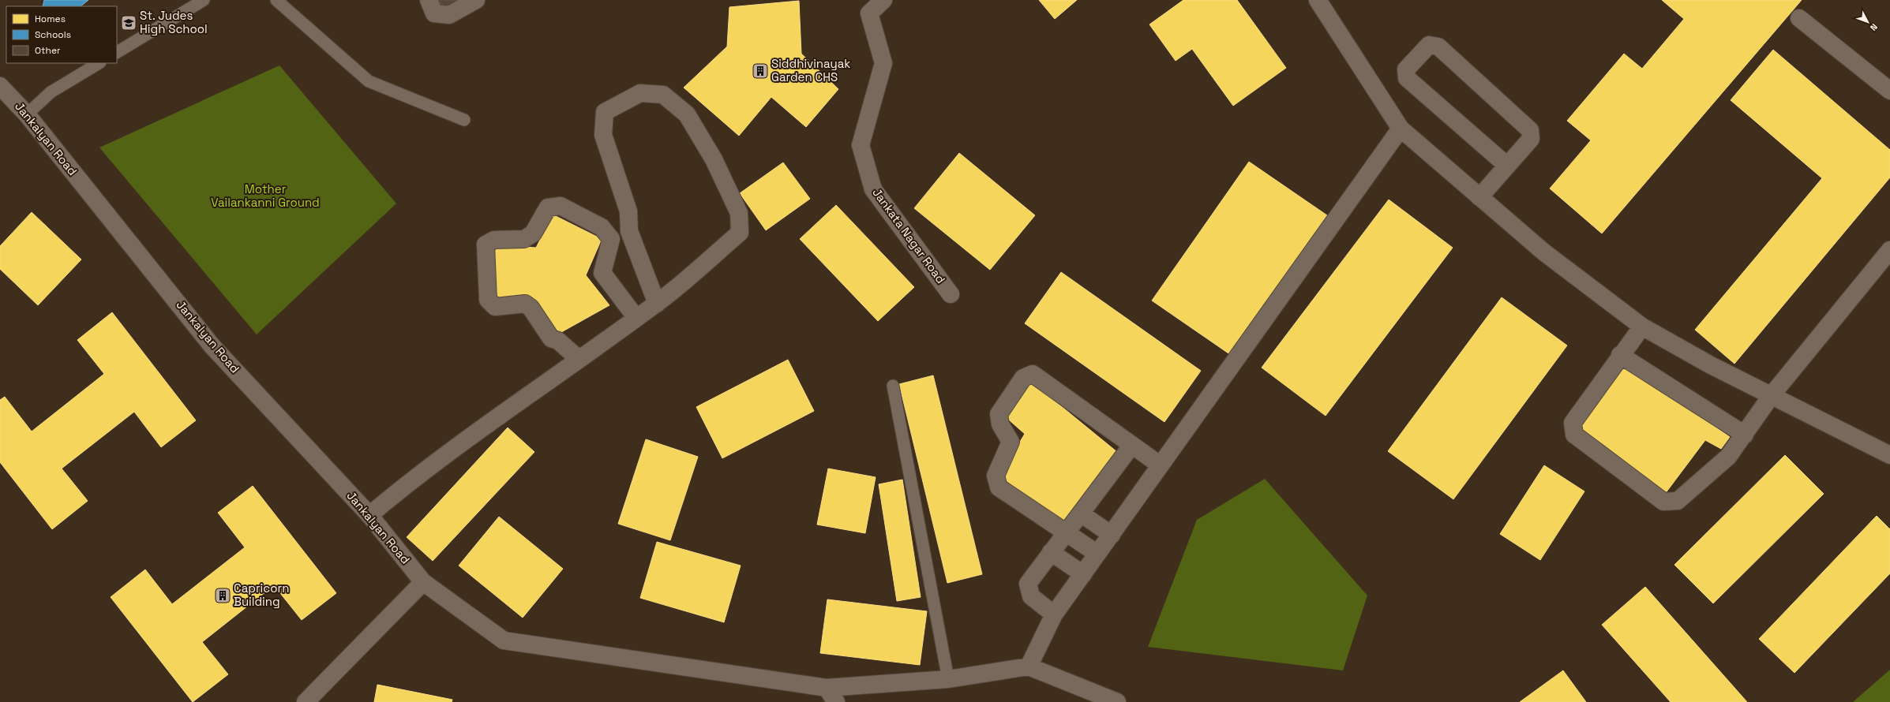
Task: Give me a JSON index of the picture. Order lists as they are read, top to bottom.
{
  "streets": {
    "street": ["Jankalyan Road", "Jankata Nagar Road"]
  },
  "parks": ["Mother Vailankanni Ground"],
  "places": {
    "school or university": ["St. Judes High School"],
    "building": ["Siddhivinayak Garden CHS", "Capricorn Building"]
  },
  "legend": ["Homes", "Schools", "Other"],
  "north": "bottom right"
}
